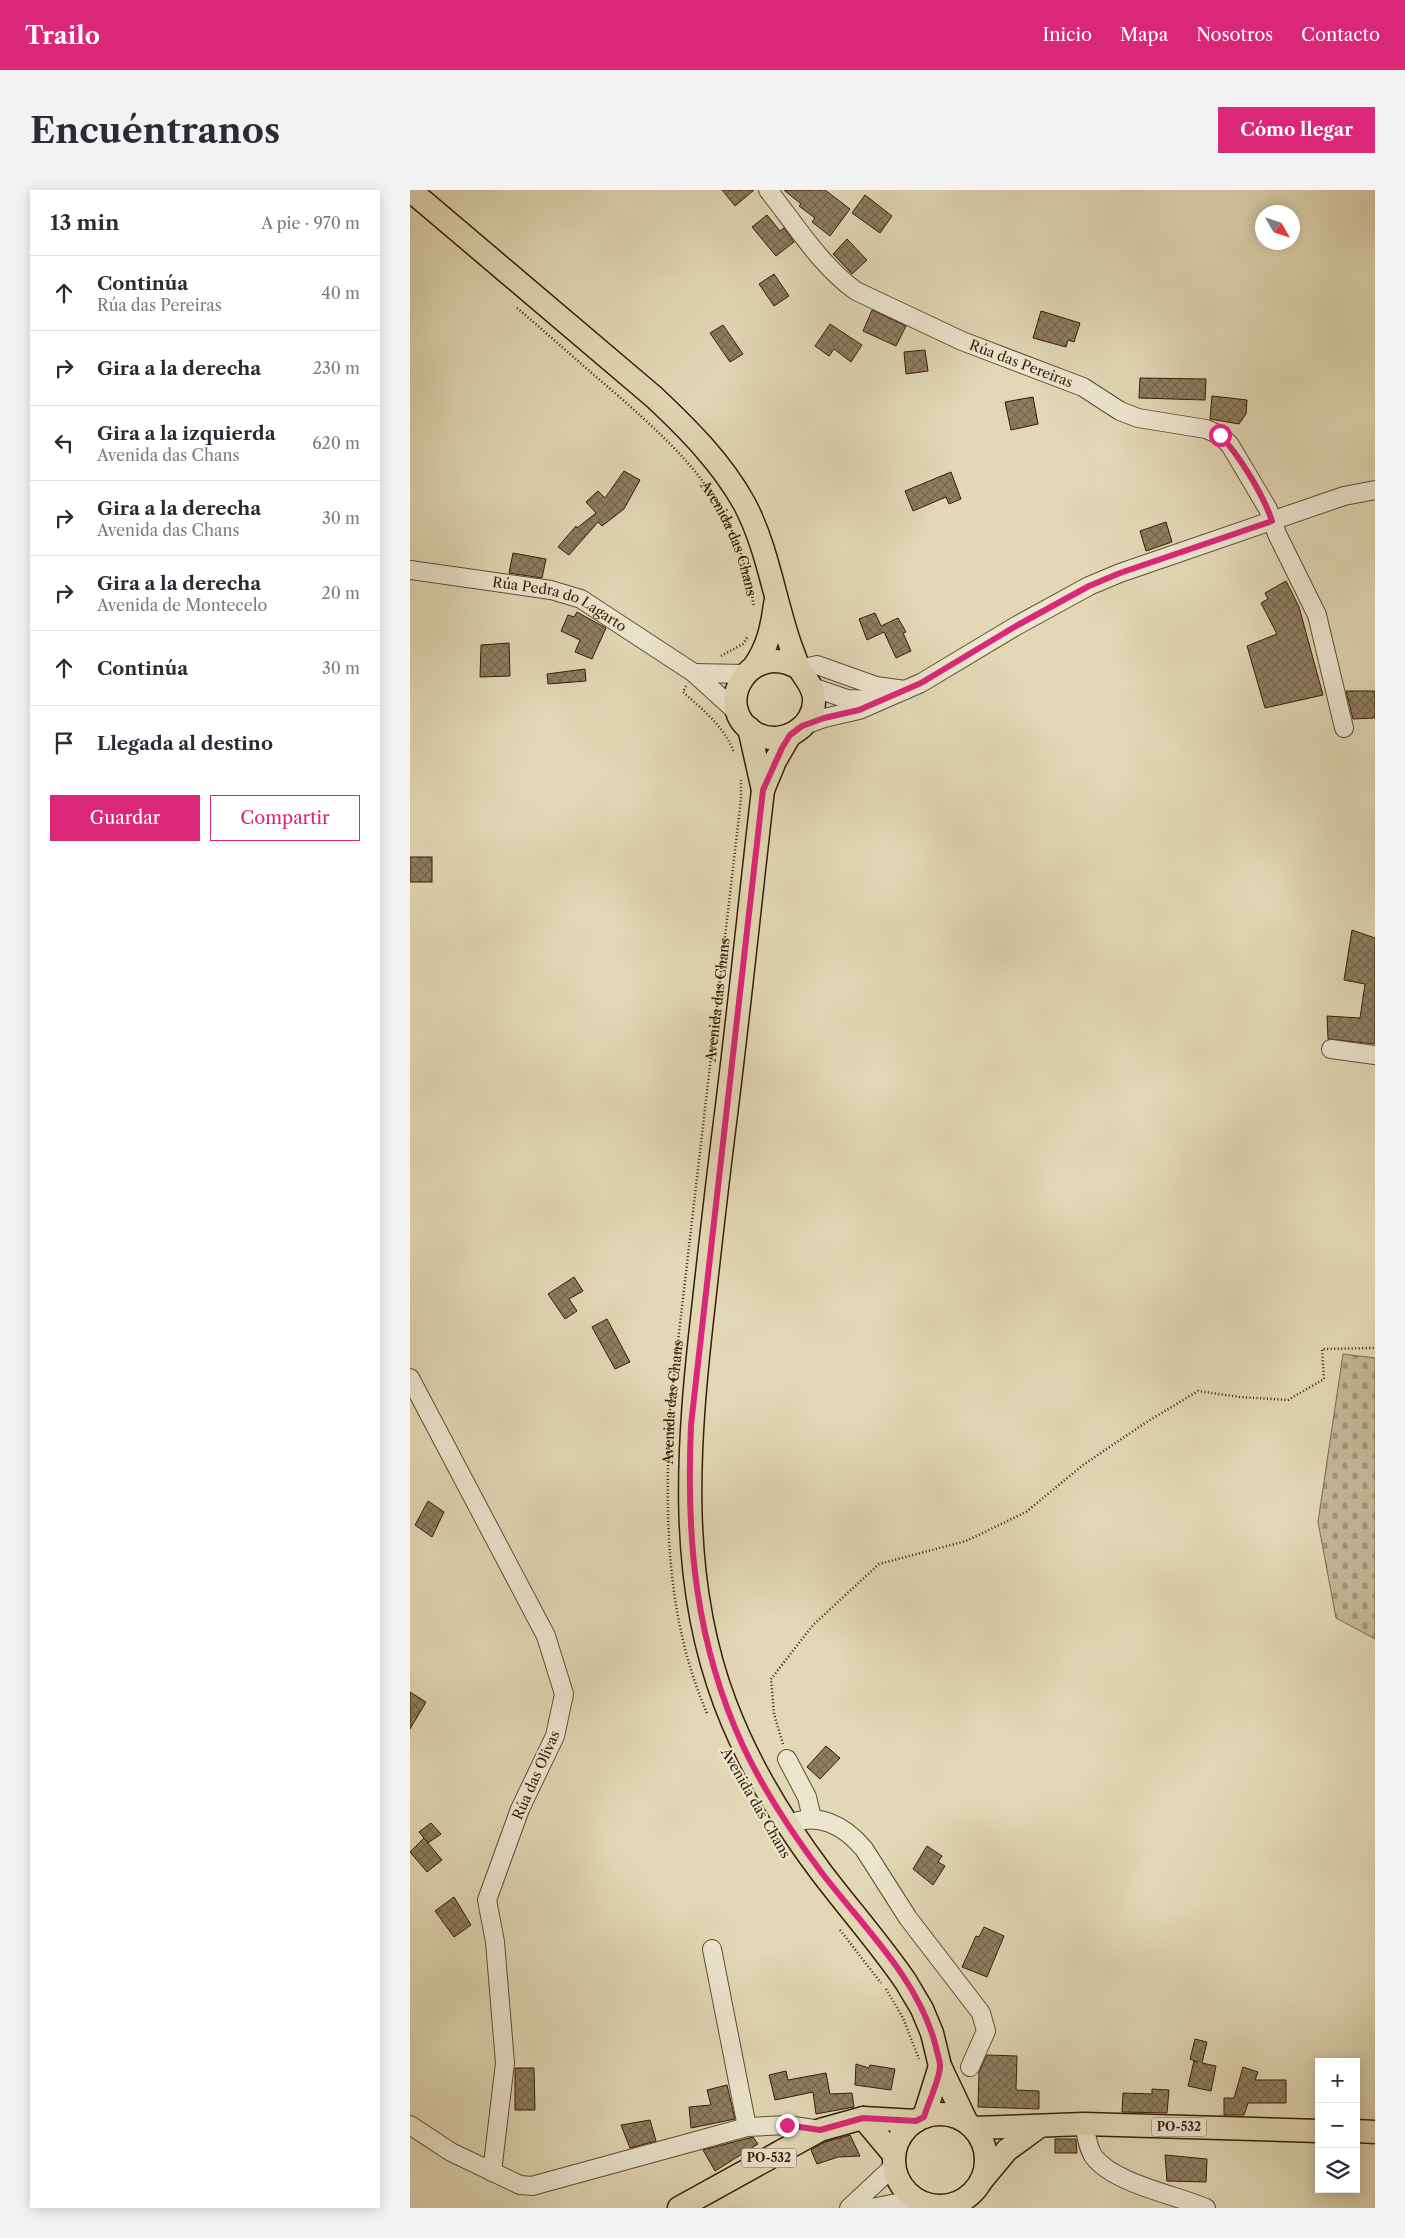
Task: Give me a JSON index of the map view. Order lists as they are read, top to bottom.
{
  "streets": {
    "main road": ["Avenida das Chans", "PO-532"],
    "street": ["Rúa das Pereiras", "Rúa Pedra do Lagarto", "Rúa das Olivas"]
  },
  "crossings": [
    ["Avenida das Chans", "Rúa Pedra do Lagarto"],
    ["Avenida das Chans", "PO-532"]
  ],
  "north": "bottom right",
  "page": {
    "header": "Trailo",
    "nav": [
      "Inicio",
      "Mapa",
      "Nosotros",
      "Contacto"
    ],
    "buttons": [
      "Cómo llegar",
      ["Guardar", "Compartir"]
    ],
    "title": "Encuéntranos",
    "heading": ["13 min", "A pie · 970 m"],
    "list": [
      ["Continúa", "Rúa das Pereiras", "40 m"],
      ["Gira a la derecha", "230 m"],
      ["Gira a la izquierda", "Avenida das Chans", "620 m"],
      ["Gira a la derecha", "Avenida das Chans", "30 m"],
      ["Gira a la derecha", "Avenida de Montecelo", "20 m"],
      ["Continúa", "30 m"],
      "Llegada al destino"
    ],
    "map_buttons": ["+", "−"]
  }
}
